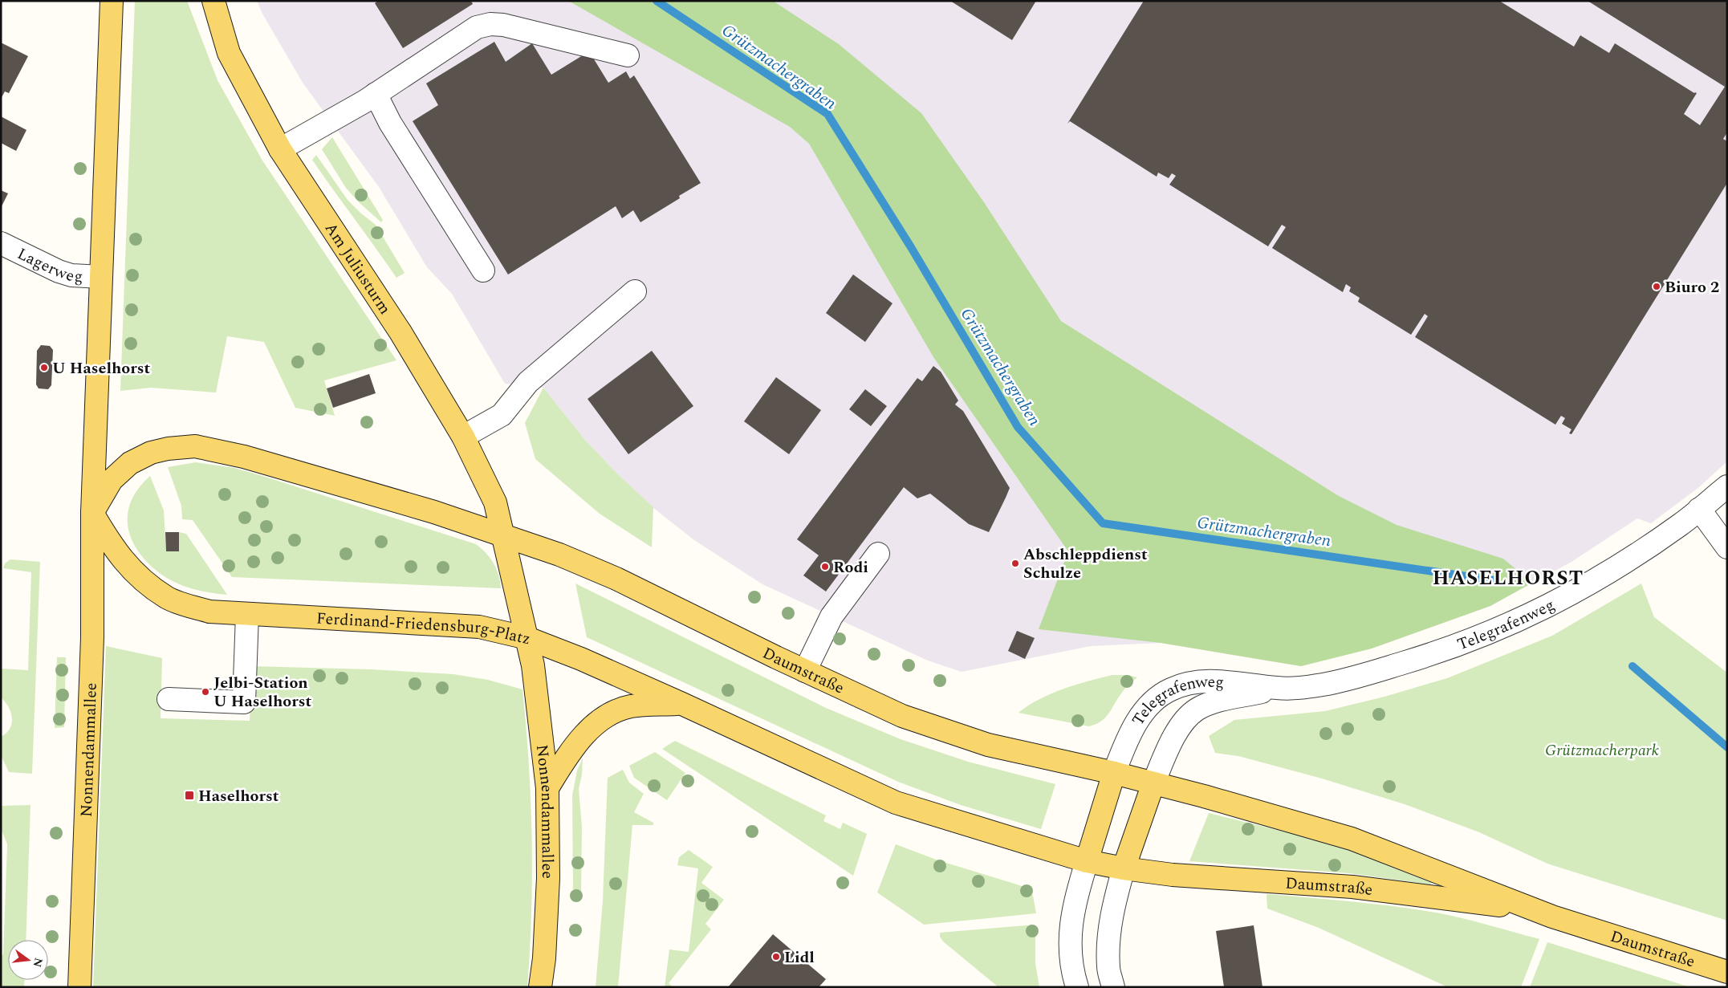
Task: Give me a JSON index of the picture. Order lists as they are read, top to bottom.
{
  "streets": {
    "main road": [
      "Am Juliusturm",
      "Ferdinand-Friedensburg-Platz",
      "Daumstraße",
      "Nonnendammallee"
    ],
    "street": ["Lagerweg", "Telegrafenweg"]
  },
  "crossings": [
    ["Am Juliusturm", "Ferdinand-Friedensburg-Platz"],
    ["Am Juliusturm", "Daumstraße"],
    ["Ferdinand-Friedensburg-Platz", "Daumstraße"],
    ["Ferdinand-Friedensburg-Platz", "Nonnendammallee"],
    ["Telegrafenweg", "Daumstraße"],
    ["Daumstraße", "Nonnendammallee"]
  ],
  "districts": ["HASELHORST"],
  "water": ["Grützmachergraben"],
  "parks": ["Grützmacherpark"],
  "places": {
    "other": [
      "Biuro 2",
      "U Haselhorst",
      "Abschleppdienst Schulze",
      "Rodi",
      "Jelbi-Station U Haselhorst",
      "Lidl"
    ],
    "transit": ["Haselhorst"]
  },
  "north": "right"
}
